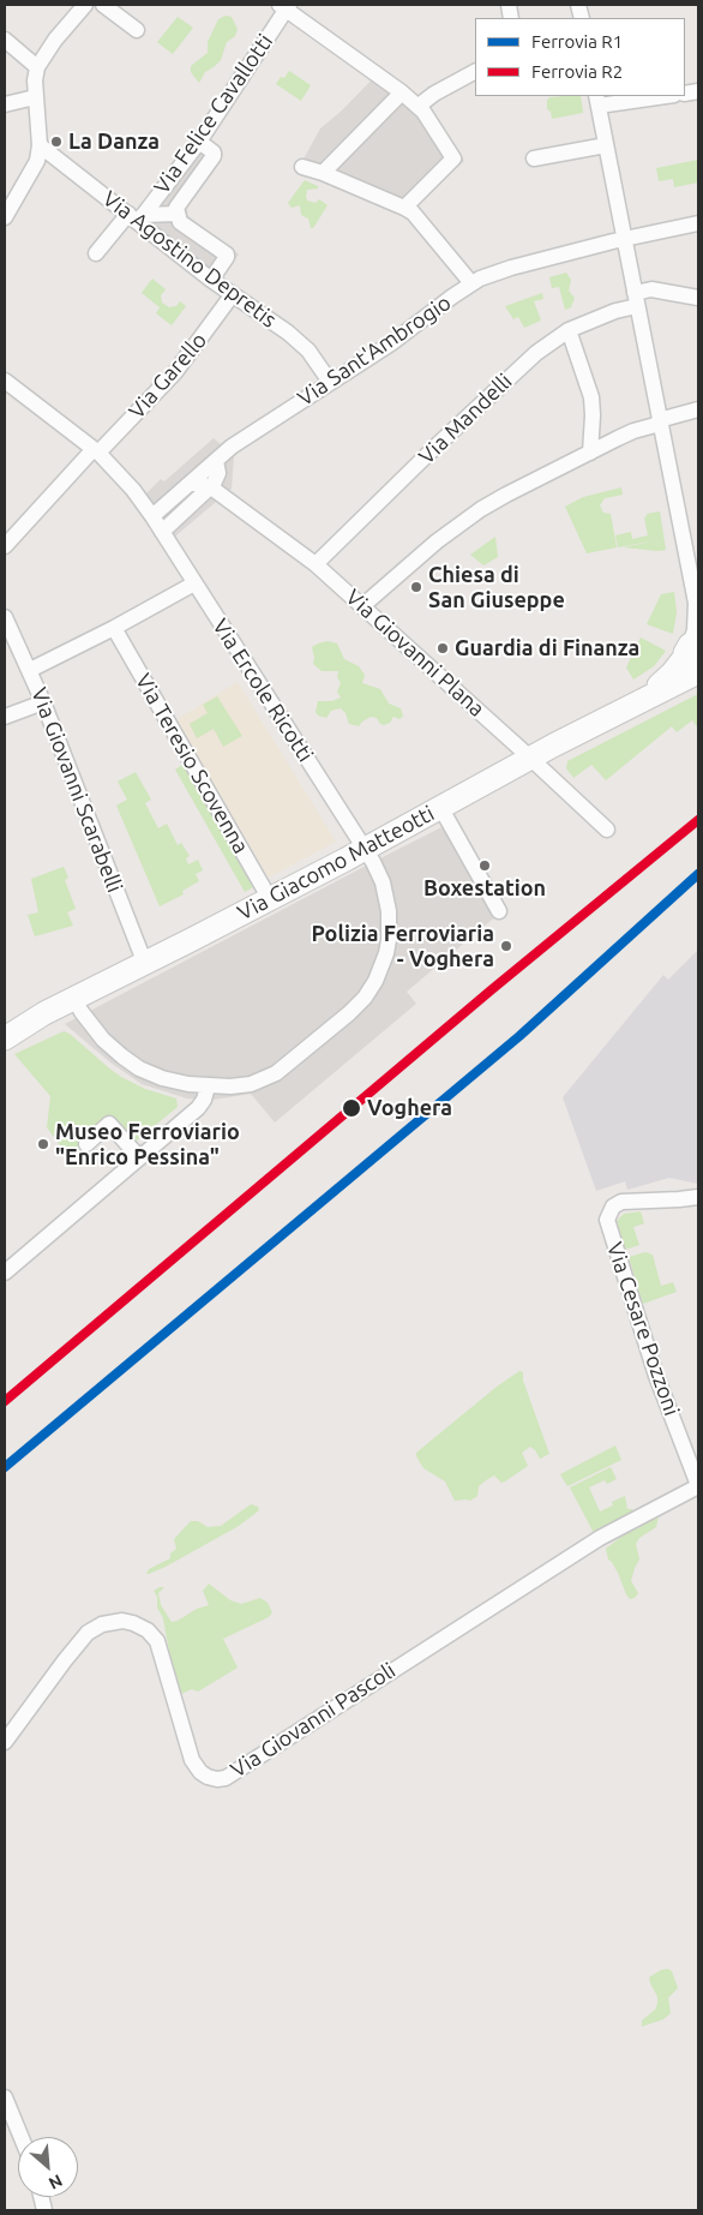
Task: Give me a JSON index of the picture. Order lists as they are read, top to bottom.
{
  "streets": {
    "street": [
      "Via Felice Cavallotti",
      "Via Agostino Depretis",
      "Via Sant'Ambrogio",
      "Via Garello",
      "Via Mandelli",
      "Via Giovanni Plana",
      "Via Ercole Ricotti",
      "Via Teresio Scovenna",
      "Via Giovanni Scarabelli",
      "Via Giacomo Matteotti",
      "Via Cesare Pozzoni",
      "Via Giovanni Pascoli"
    ]
  },
  "crossings": [
    ["Via Felice Cavallotti", "Via Agostino Depretis"],
    ["Via Agostino Depretis", "Via Sant'Ambrogio"],
    ["Via Agostino Depretis", "Via Garello"],
    ["Via Mandelli", "Via Giovanni Plana"],
    ["Via Giovanni Plana", "Via Giacomo Matteotti"],
    ["Via Ercole Ricotti", "Via Giacomo Matteotti"],
    ["Via Teresio Scovenna", "Via Giacomo Matteotti"],
    ["Via Giovanni Scarabelli", "Via Giacomo Matteotti"],
    ["Via Cesare Pozzoni", "Via Giovanni Pascoli"]
  ],
  "places": [
    "La Danza",
    "Chiesa di San Giuseppe",
    "Guardia di Finanza",
    "Boxestation",
    "Polizia Ferroviaria - Voghera",
    "Voghera",
    "Museo Ferroviario \"Enrico Pessina\""
  ],
  "lines": ["rail line R2", "rail line R1"],
  "legend": ["Ferrovia R1", "Ferrovia R2"],
  "north": "bottom right"
}
